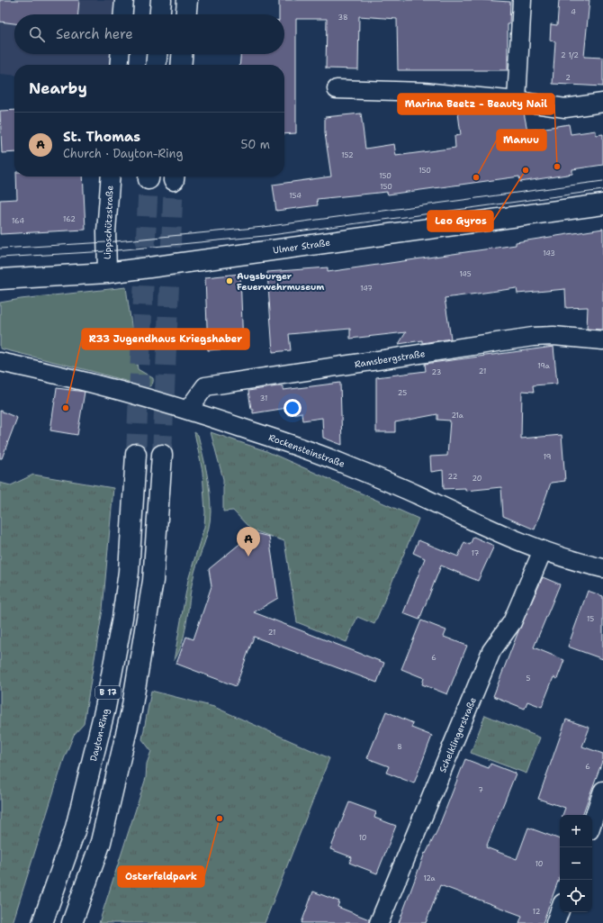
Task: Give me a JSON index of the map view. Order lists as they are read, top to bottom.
{
  "streets": {
    "main road": ["Ulmer Straße", "B 17", "Dayton-Ring"],
    "street": [
      "Lippschützstraße",
      "Ramsbergstraße",
      "Rockensteinstraße",
      "Schelklingerstraße"
    ]
  },
  "crossings": [
    ["Lippschützstraße", "Ulmer Straße"],
    ["Ramsbergstraße", "Rockensteinstraße"],
    ["Rockensteinstraße", "Schelklingerstraße"]
  ],
  "places": [
    "Marina Beetz - Beauty Nail",
    "Leo Gyros",
    "Manuu",
    "Augsburger Feuerwehrmuseum",
    "R33 Jugendhaus Kriegshaber",
    "Osterfeldpark"
  ],
  "house_numbers": [
    "4",
    "38",
    "2 1/2",
    "2",
    "152",
    "150",
    "150",
    "150",
    "154",
    "162",
    "164",
    "143",
    "145",
    "147",
    "19a",
    "21",
    "23",
    "25",
    "31",
    "21a",
    "19",
    "22",
    "20",
    "17",
    "15",
    "21",
    "6",
    "5",
    "8",
    "6",
    "7",
    "10",
    "10",
    "12a",
    "12"
  ],
  "page": {
    "search": "Search here",
    "heading": "Nearby",
    "list": [
      {
        "mark": "A",
        "name": "St. Thomas",
        "note": "Church · Dayton-Ring",
        "value": "50 m"
      }
    ],
    "pins": "A",
    "map_buttons": ["+", "−"]
  }
}
